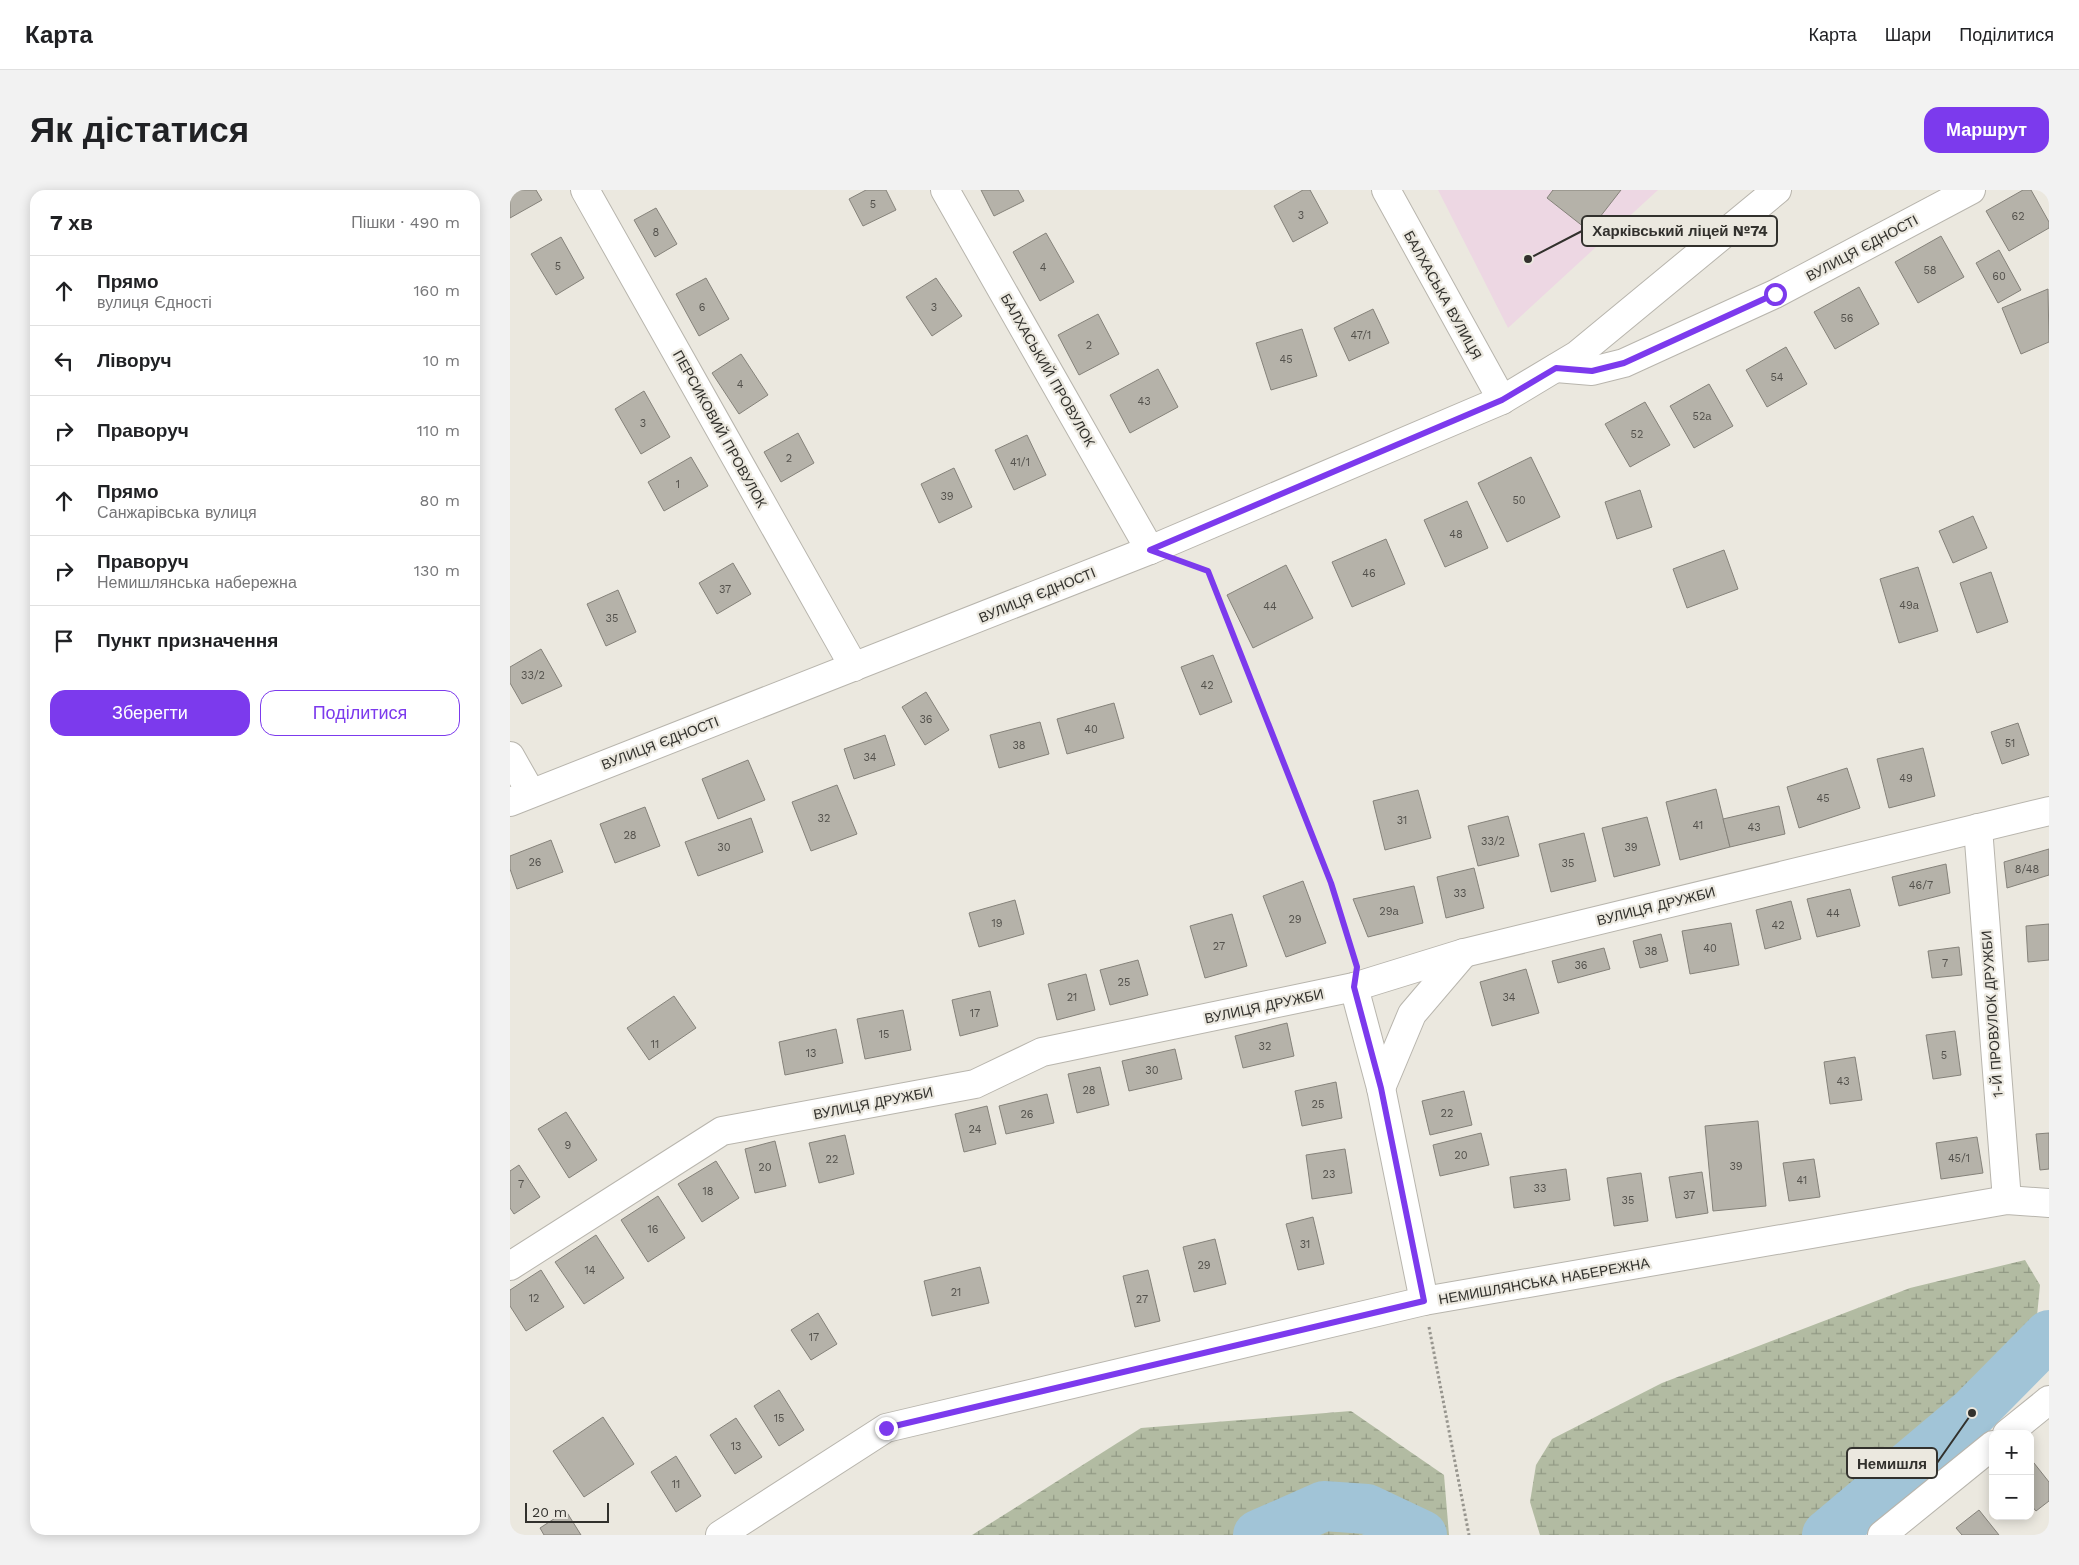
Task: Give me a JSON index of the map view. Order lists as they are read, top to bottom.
{
  "streets": {
    "street": [
      "ВУЛИЦЯ ЄДНОСТІ",
      "БАЛХАСЬКА ВУЛИЦЯ",
      "БАЛХАСЬКИЙ ПРОВУЛОК",
      "ПЕРСИКОВИЙ ПРОВУЛОК",
      "ВУЛИЦЯ ДРУЖБИ",
      "1-Й ПРОВУЛОК ДРУЖБИ",
      "НЕМИШЛЯНСЬКА НАБЕРЕЖНА"
    ]
  },
  "crossings": [
    ["ВУЛИЦЯ ЄДНОСТІ", "БАЛХАСЬКА ВУЛИЦЯ"],
    ["ВУЛИЦЯ ЄДНОСТІ", "БАЛХАСЬКИЙ ПРОВУЛОК"],
    ["ВУЛИЦЯ ЄДНОСТІ", "ПЕРСИКОВИЙ ПРОВУЛОК"],
    ["ВУЛИЦЯ ДРУЖБИ", "1-Й ПРОВУЛОК ДРУЖБИ"],
    ["1-Й ПРОВУЛОК ДРУЖБИ", "НЕМИШЛЯНСЬКА НАБЕРЕЖНА"]
  ],
  "places": ["Харківський ліцей №74", "Немишля"],
  "house_numbers": [
    "5",
    "3",
    "62",
    "8",
    "5",
    "4",
    "58",
    "60",
    "6",
    "3",
    "56",
    "47/1",
    "2",
    "45",
    "54",
    "4",
    "43",
    "52а",
    "3",
    "52",
    "2",
    "41/1",
    "1",
    "39",
    "50",
    "48",
    "46",
    "37",
    "49а",
    "44",
    "35",
    "33/2",
    "42",
    "36",
    "40",
    "51",
    "38",
    "34",
    "49",
    "45",
    "32",
    "31",
    "41",
    "43",
    "28",
    "33/2",
    "30",
    "39",
    "26",
    "35",
    "8/48",
    "46/7",
    "33",
    "29а",
    "44",
    "29",
    "19",
    "42",
    "27",
    "40",
    "38",
    "7",
    "36",
    "25",
    "21",
    "34",
    "17",
    "15",
    "11",
    "32",
    "13",
    "5",
    "30",
    "43",
    "28",
    "25",
    "22",
    "26",
    "24",
    "9",
    "20",
    "45/1",
    "22",
    "39",
    "20",
    "23",
    "41",
    "7",
    "33",
    "18",
    "37",
    "35",
    "16",
    "31",
    "29",
    "14",
    "21",
    "12",
    "27",
    "17",
    "15",
    "13",
    "11"
  ],
  "scale_bar": "20 m",
  "page": {
    "header": "Карта",
    "nav": ["Карта", "Шари", "Поділитися"],
    "buttons": [
      "Маршрут",
      ["Зберегти", "Поділитися"]
    ],
    "title": "Як дістатися",
    "heading": ["7 хв", "Пішки · 490 m"],
    "list": [
      ["Прямо", "вулиця Єдності", "160 m"],
      ["Ліворуч", "10 m"],
      ["Праворуч", "110 m"],
      ["Прямо", "Санжарівська вулиця", "80 m"],
      ["Праворуч", "Немишлянська набережна", "130 m"],
      "Пункт призначення"
    ],
    "map_buttons": ["+", "−"],
    "scale": "20 m"
  }
}
